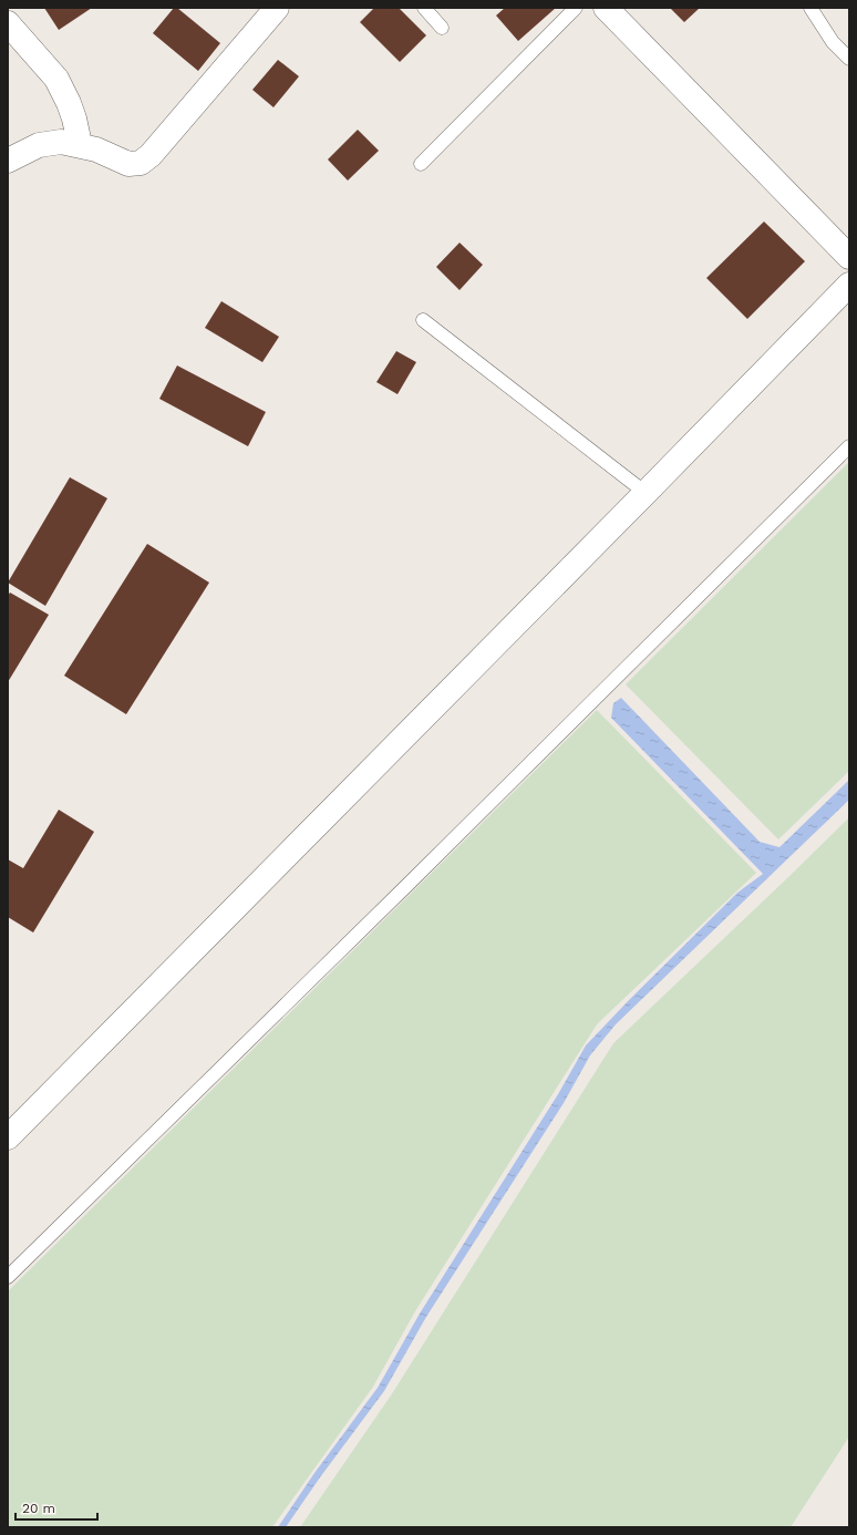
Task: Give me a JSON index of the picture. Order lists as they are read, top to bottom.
{
  "scale_bar": "20 m"
}
